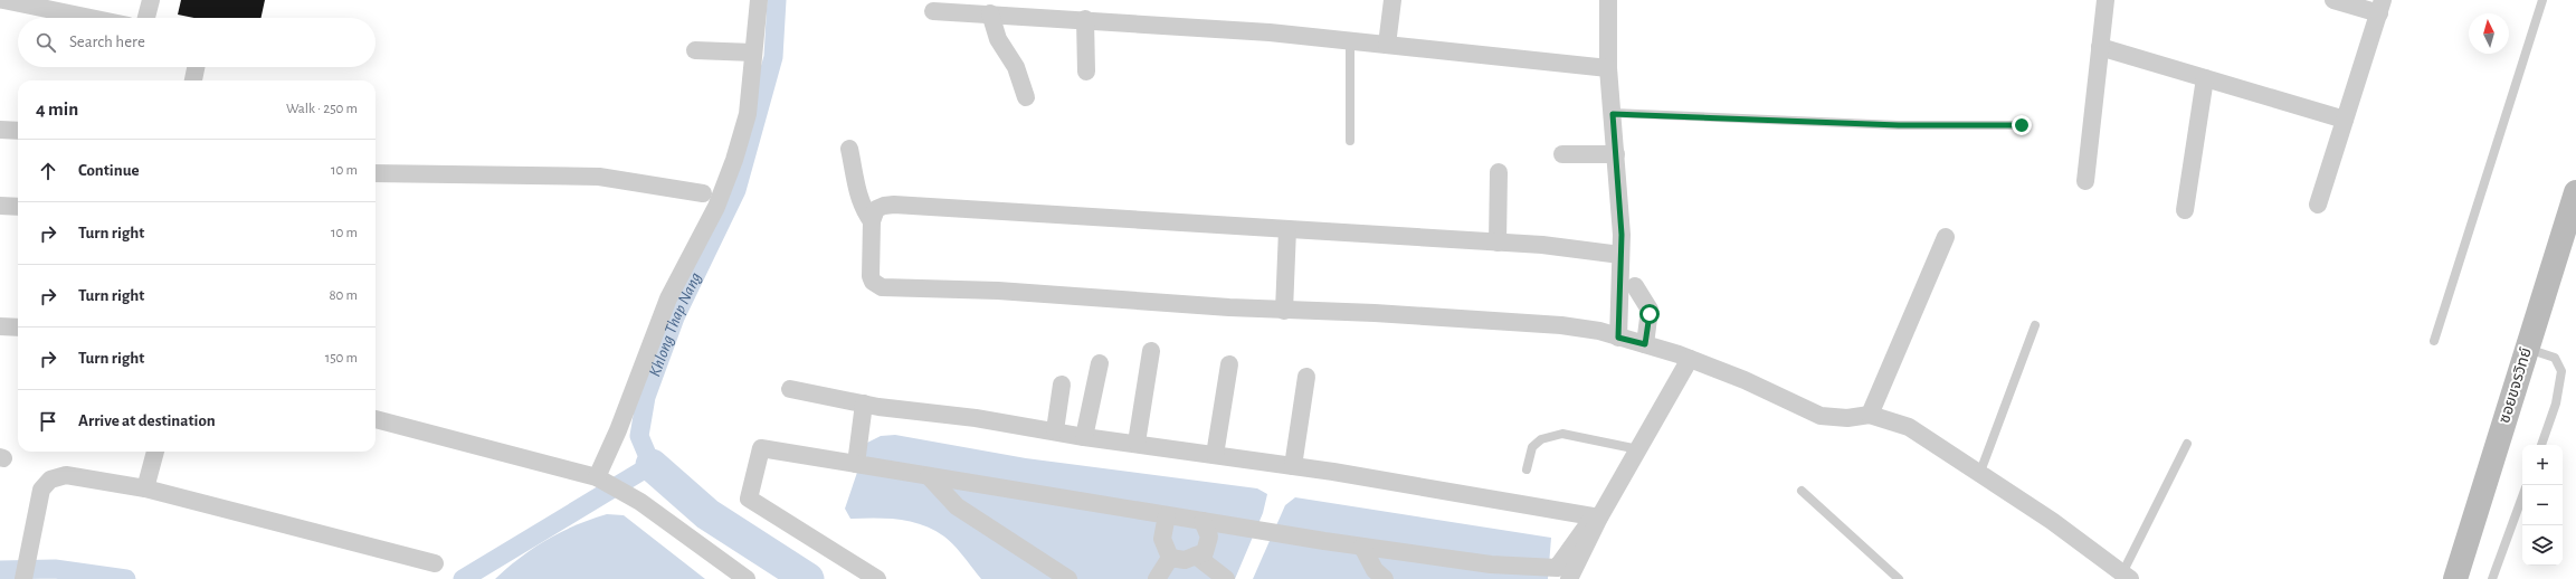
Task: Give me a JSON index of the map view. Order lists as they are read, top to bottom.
{
  "streets": {
    "street": ["ซอยขจรวิทย์"]
  },
  "water": ["Khlong Thap Nang"],
  "north": "top",
  "page": {
    "search": "Search here",
    "heading": ["4 min", "Walk · 250 m"],
    "list": [
      ["Continue", "10 m"],
      ["Turn right", "10 m"],
      ["Turn right", "80 m"],
      ["Turn right", "150 m"],
      "Arrive at destination"
    ],
    "map_buttons": ["+", "−"]
  }
}
